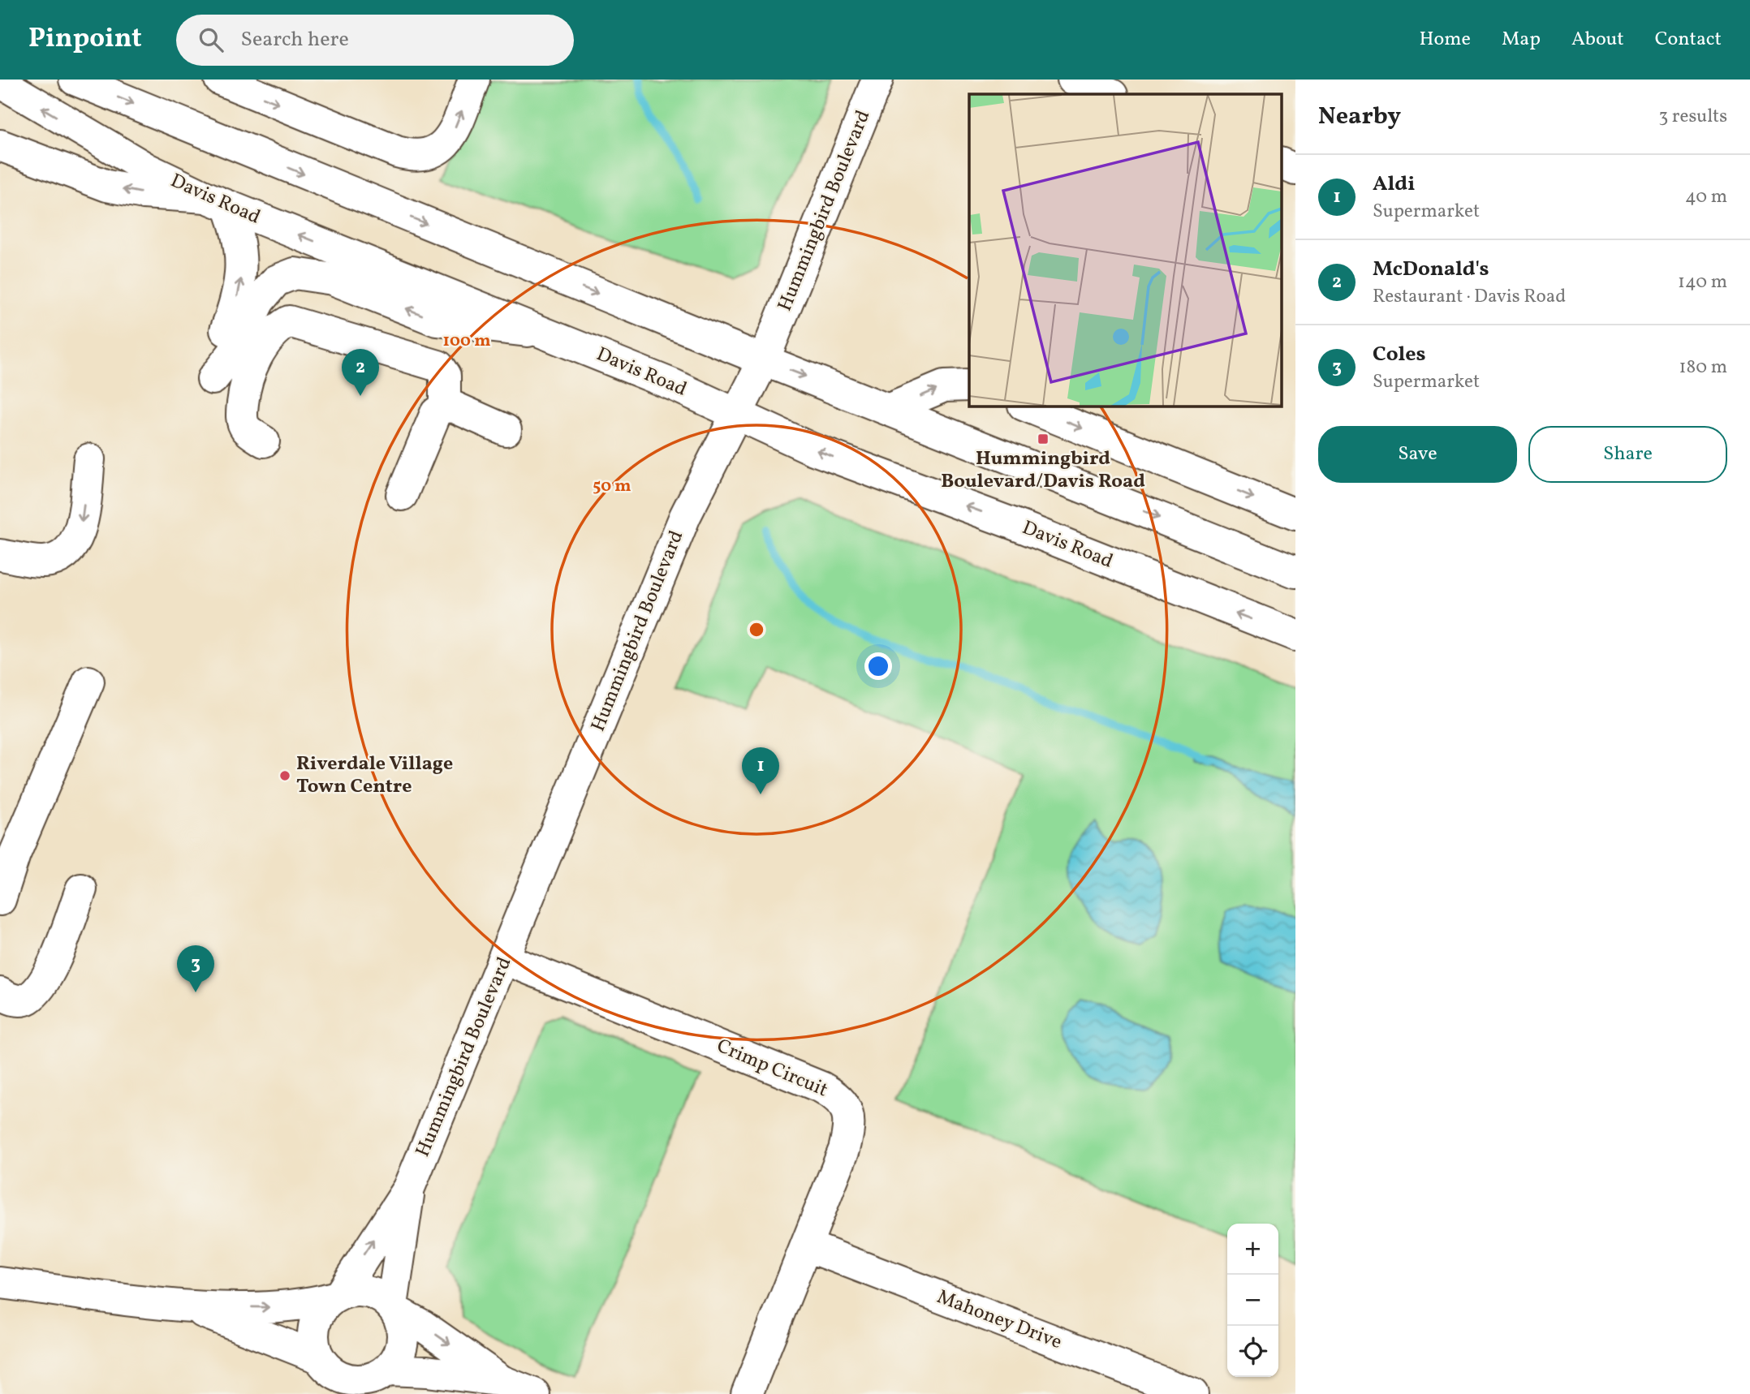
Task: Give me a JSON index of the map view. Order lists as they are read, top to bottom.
{
  "streets": {
    "street": [
      "Davis Road",
      "Hummingbird Boulevard",
      "Crimp Circuit",
      "Mahoney Drive"
    ]
  },
  "crossings": [
    ["Davis Road", "Hummingbird Boulevard"],
    ["Hummingbird Boulevard", "Crimp Circuit"],
    ["Crimp Circuit", "Mahoney Drive"]
  ],
  "places": {
    "transit": ["Hummingbird Boulevard/Davis Road"],
    "other": ["Riverdale Village Town Centre"]
  },
  "page": {
    "header": "Pinpoint",
    "search": "Search here",
    "nav": [
      "Home",
      "Map",
      "About",
      "Contact"
    ],
    "heading": ["Nearby", "3 results"],
    "list": [
      {
        "mark": "1",
        "name": "Aldi",
        "note": "Supermarket",
        "value": "40 m"
      },
      {
        "mark": "2",
        "name": "McDonald's",
        "note": "Restaurant · Davis Road",
        "value": "140 m"
      },
      {
        "mark": "3",
        "name": "Coles",
        "note": "Supermarket",
        "value": "180 m"
      }
    ],
    "pins": ["2", "1", "3"],
    "buttons": ["Save", "Share"],
    "map_buttons": ["+", "−"]
  },
  "rings": ["100 m", "50 m"]
}
